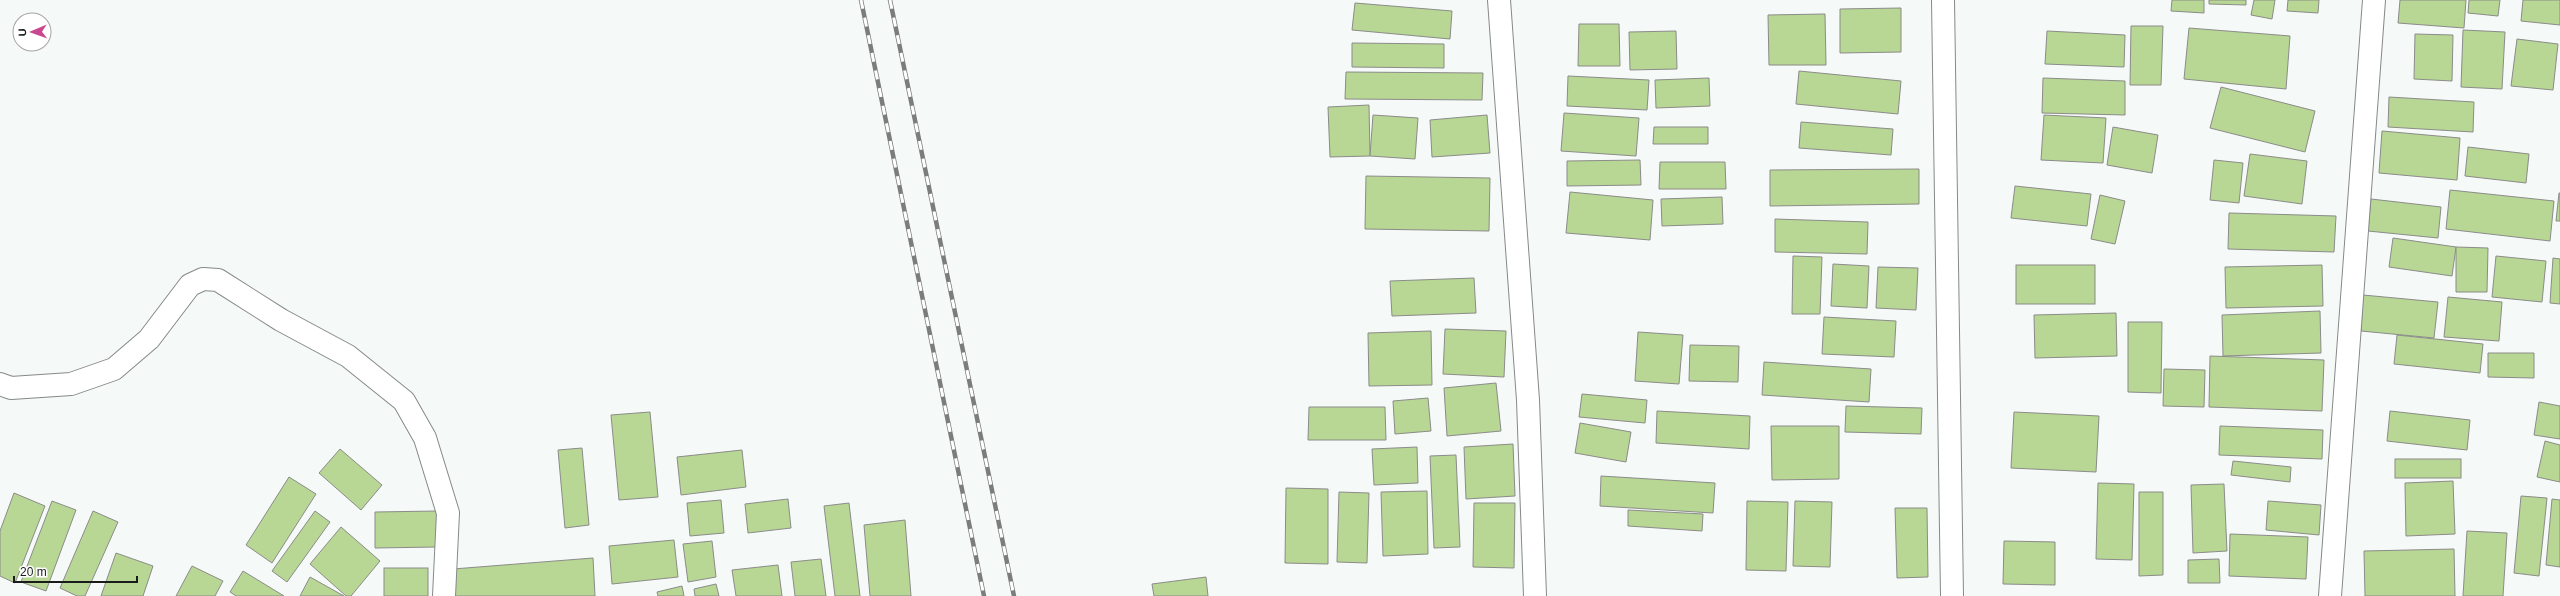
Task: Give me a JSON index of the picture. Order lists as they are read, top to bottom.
{
  "scale_bar": "20 m",
  "north": "left"
}
